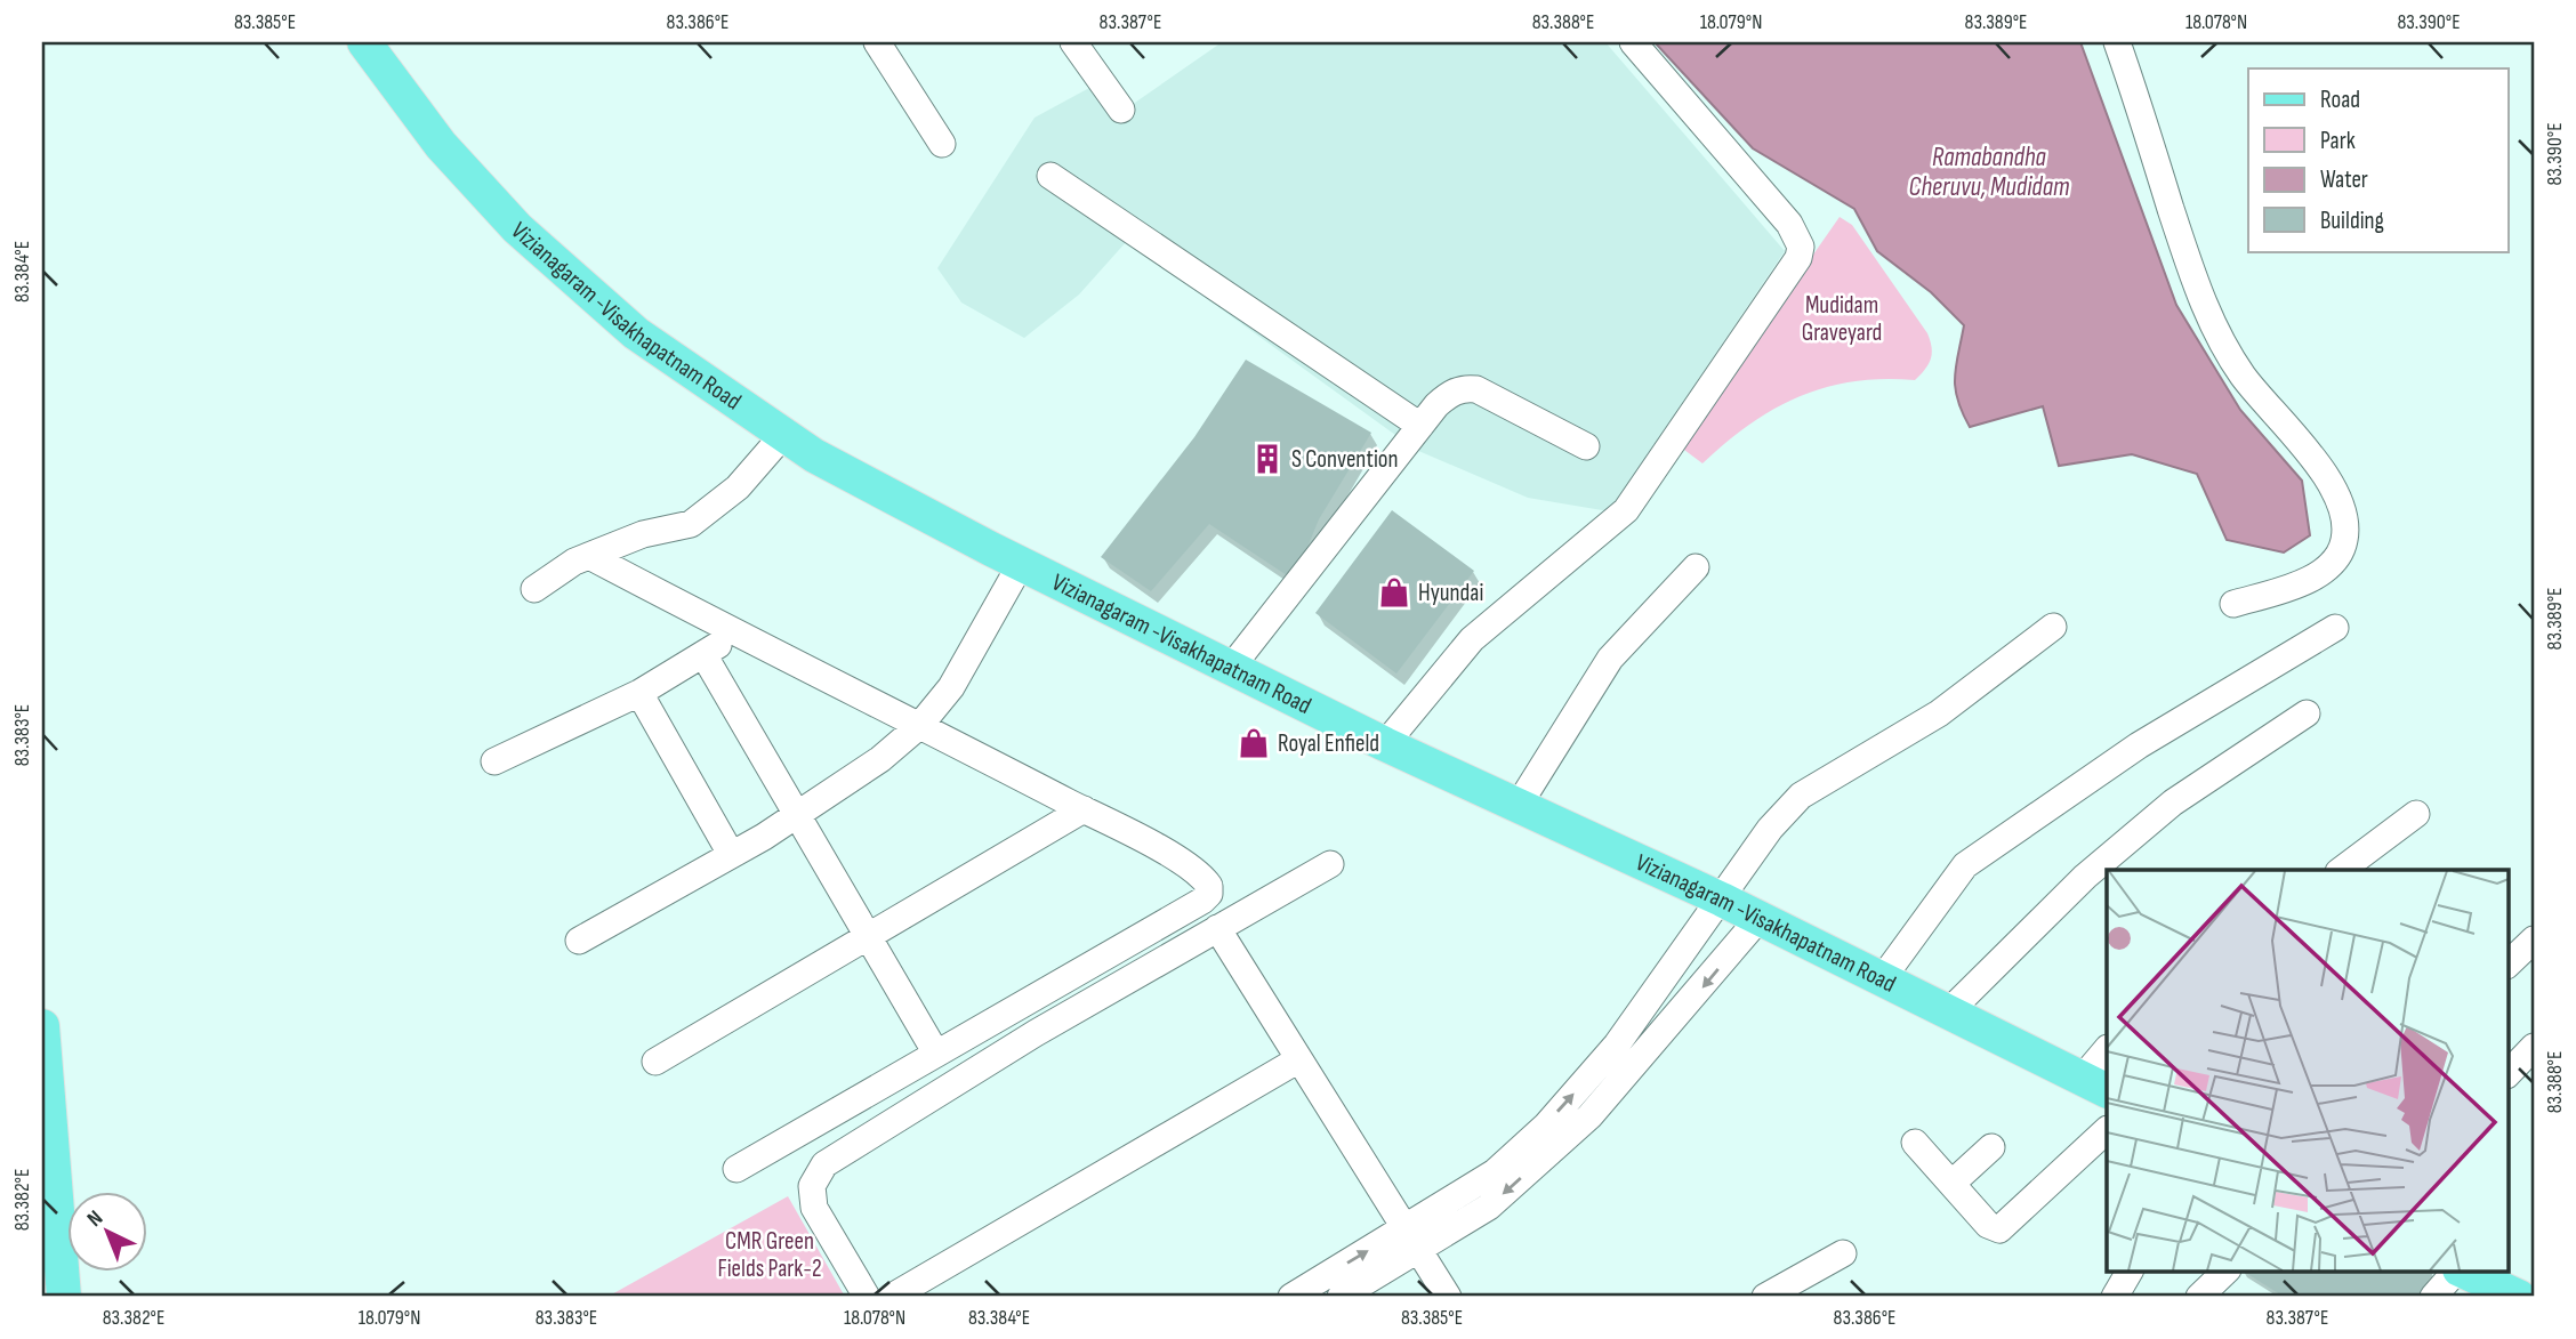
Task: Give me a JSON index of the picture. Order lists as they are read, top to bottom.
{
  "streets": {
    "main road": ["Vizianagaram -Visakhapatnam Road"]
  },
  "water": ["Ramabandha Cheruvu, Mudidam"],
  "parks": ["Mudidam Graveyard", "CMR Green Fields Park-2"],
  "places": {
    "building": ["S Convention"],
    "shop": ["Hyundai", "Royal Enfield"]
  },
  "legend": [
    "Road",
    "Park",
    "Water",
    "Building"
  ],
  "north": "top left",
  "coordinates": [
    "83.385°E",
    "83.386°E",
    "83.387°E",
    "83.388°E",
    "18.079°N",
    "83.389°E",
    "18.078°N",
    "83.390°E",
    "83.384°E",
    "83.383°E",
    "83.382°E"
  ]
}
